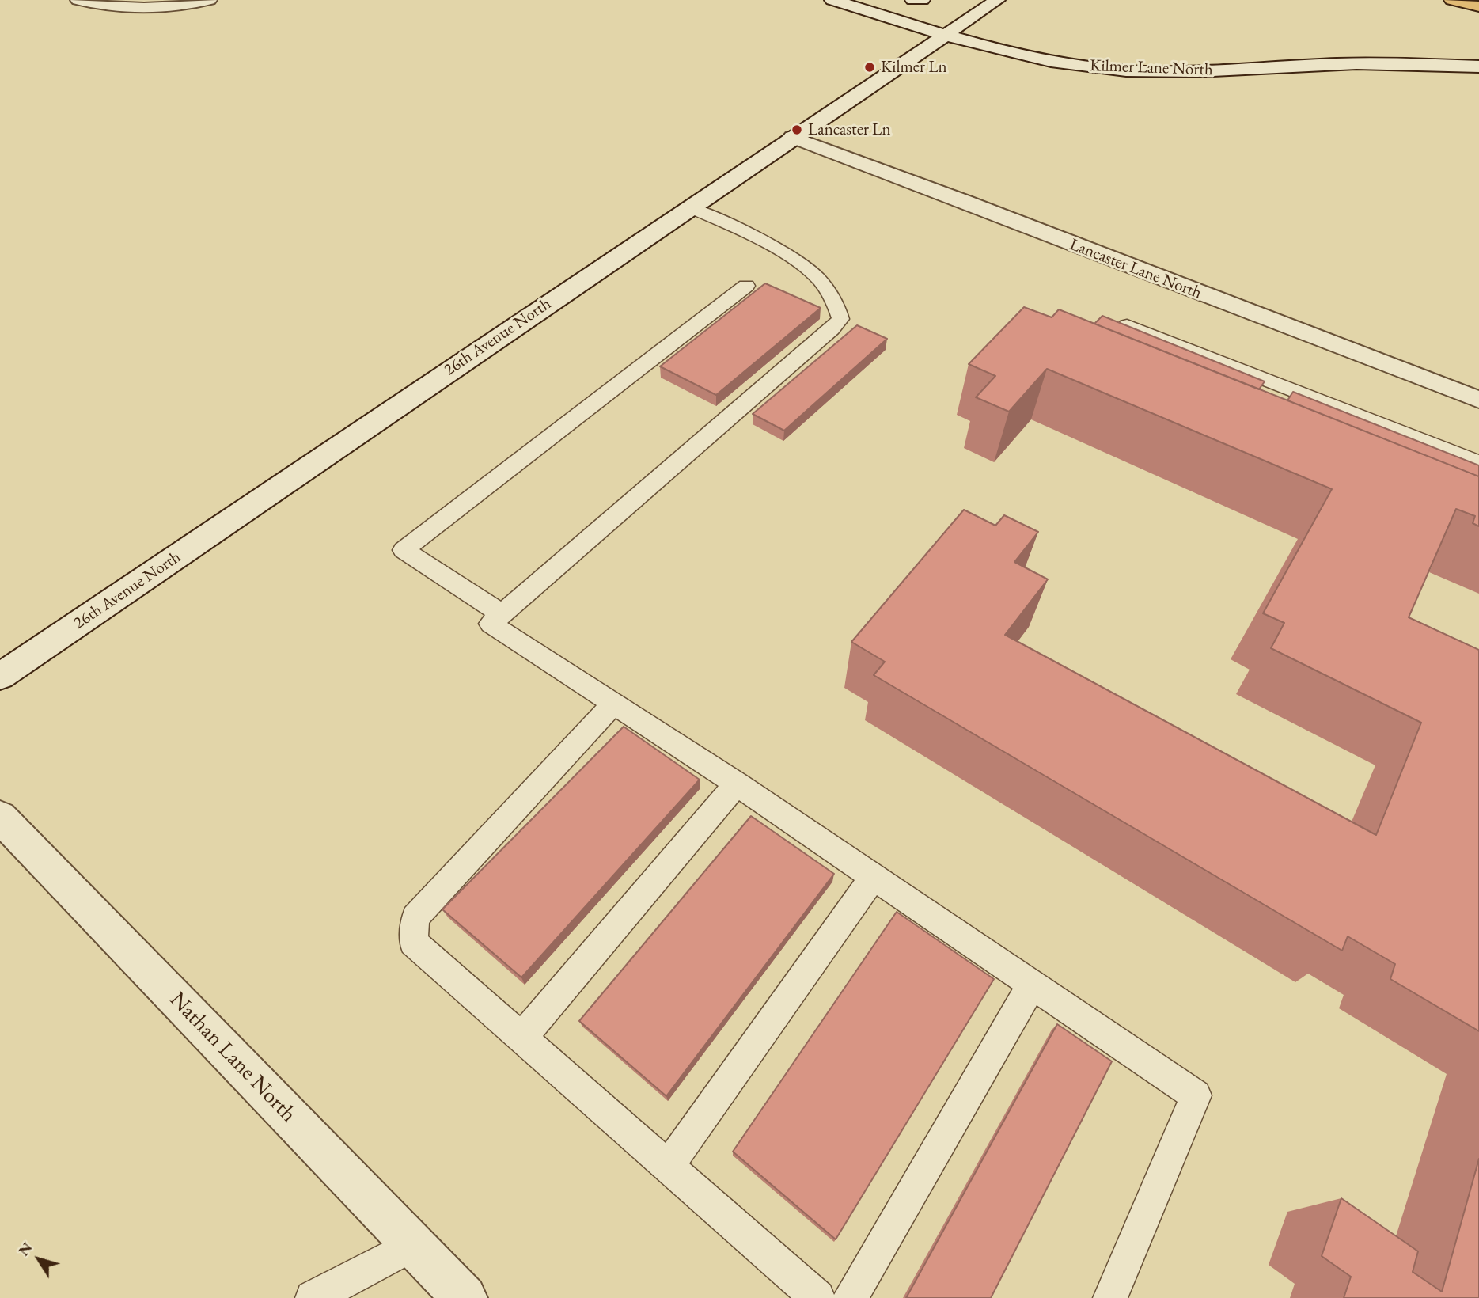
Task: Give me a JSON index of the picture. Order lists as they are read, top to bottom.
{
  "streets": {
    "street": [
      "Kilmer Lane North",
      "Lancaster Lane North",
      "26th Avenue North",
      "Nathan Lane North"
    ]
  },
  "crossings": [
    ["Kilmer Lane North", "26th Avenue North"],
    ["Lancaster Lane North", "26th Avenue North"]
  ],
  "places": ["Kilmer Ln", "Lancaster Ln"],
  "north": "top left"
}
